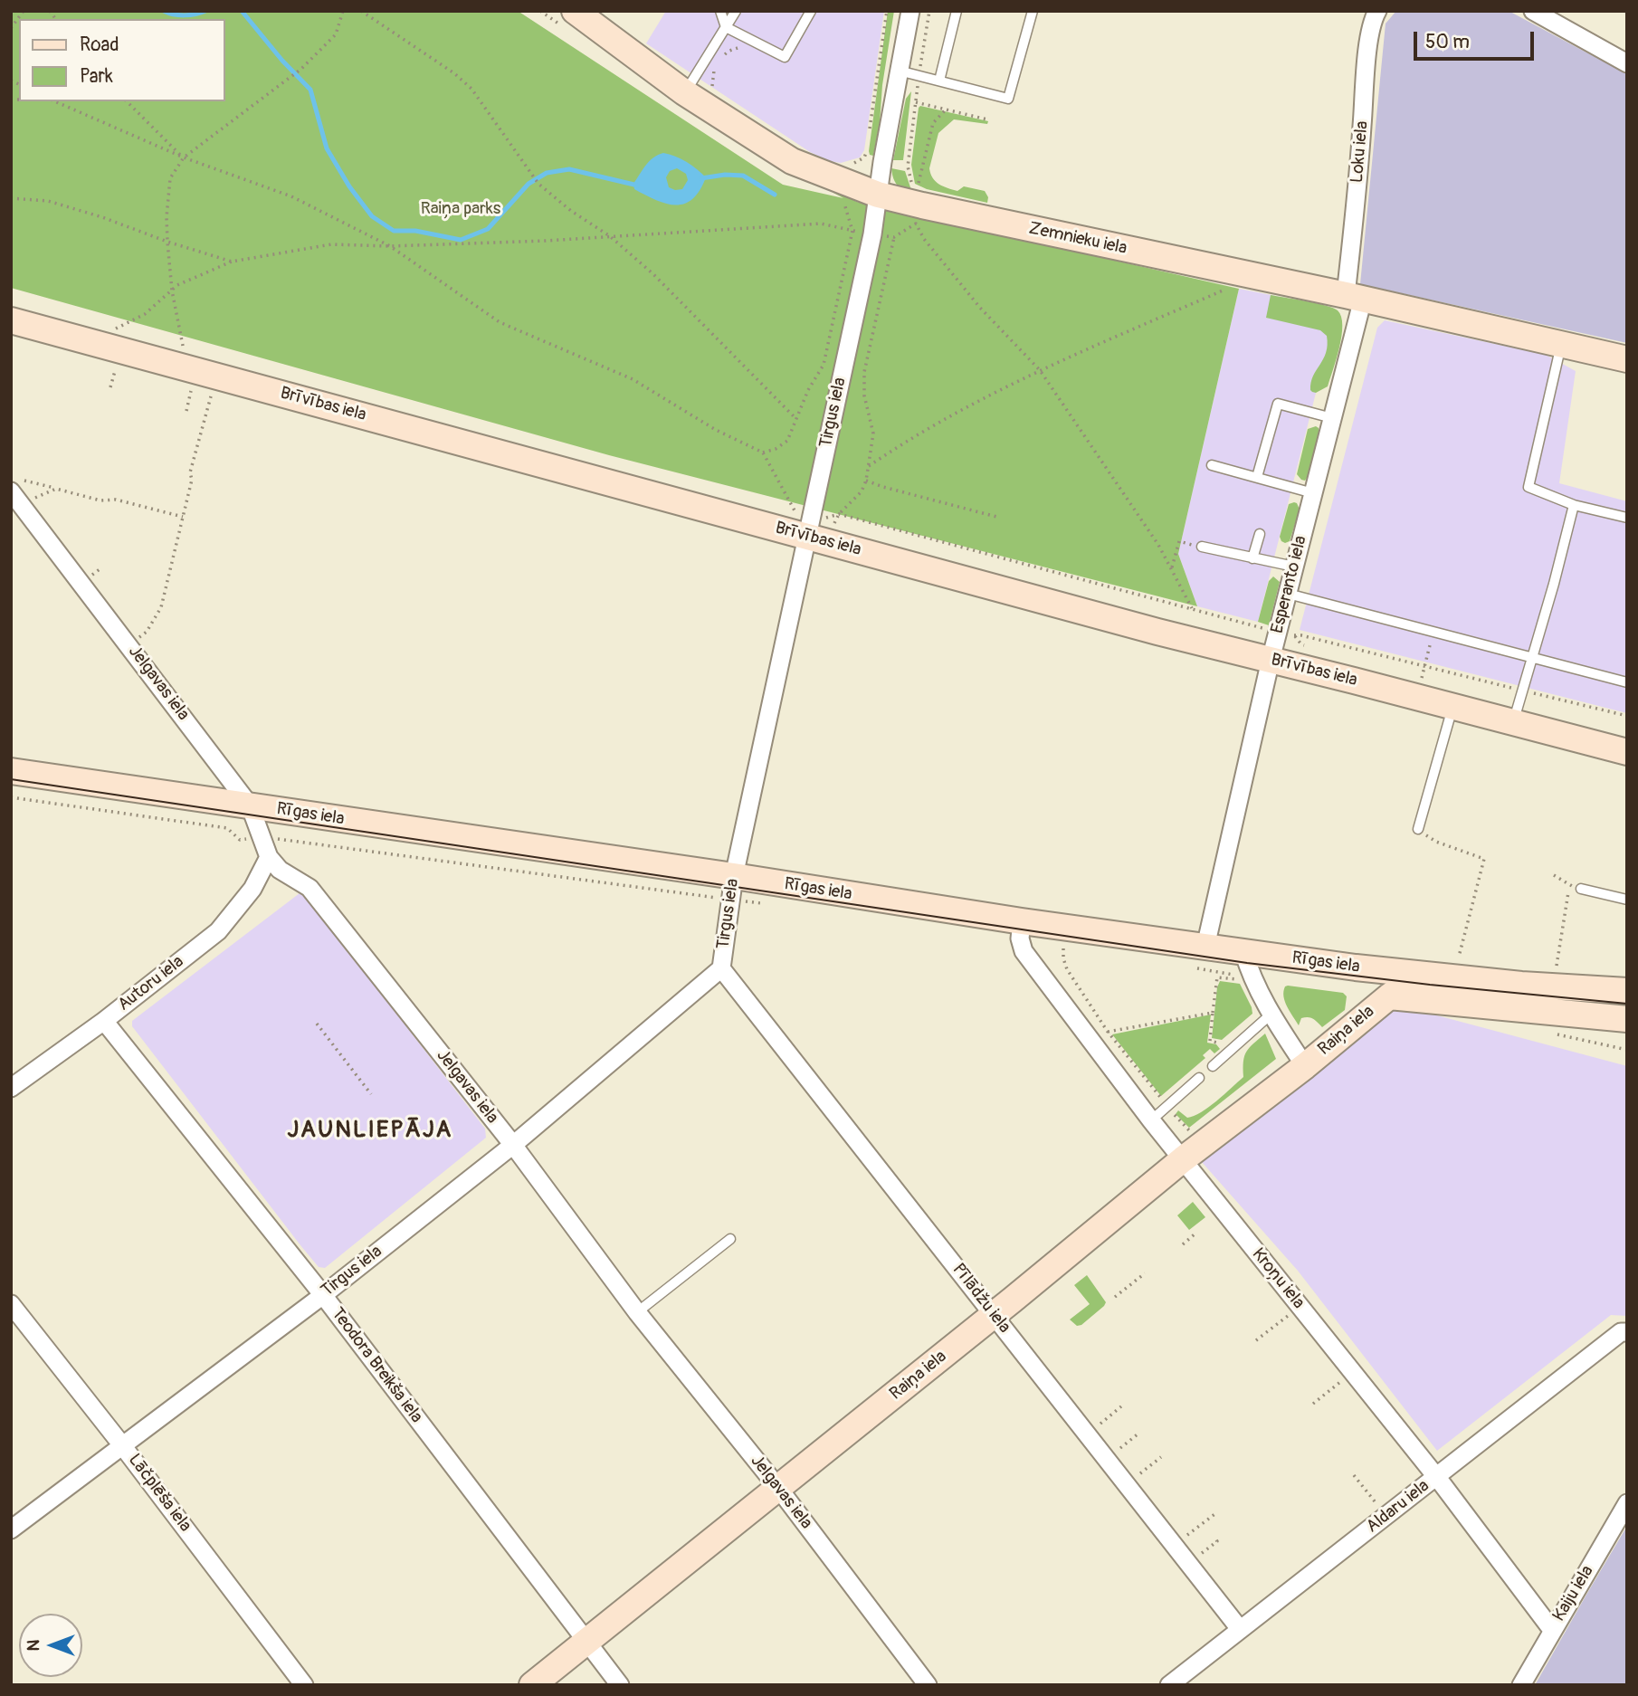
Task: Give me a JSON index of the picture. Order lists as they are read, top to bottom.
{
  "streets": {
    "main road": [
      "Zemnieku iela",
      "Brīvības iela",
      "Rīgas iela",
      "Raiņa iela"
    ],
    "street": [
      "Loku iela",
      "Tirgus iela",
      "Esperanto iela",
      "Jelgavas iela",
      "Autoru iela",
      "Kroņu iela",
      "Pīlādžu iela",
      "Teodora Breikša iela",
      "Lāčplēša iela",
      "Aldaru iela",
      "Kaiju iela"
    ]
  },
  "crossings": [
    ["Loku iela", "Zemnieku iela"],
    ["Loku iela", "Esperanto iela"],
    ["Zemnieku iela", "Tirgus iela"],
    ["Zemnieku iela", "Esperanto iela"],
    ["Brīvības iela", "Tirgus iela"],
    ["Brīvības iela", "Esperanto iela"],
    ["Tirgus iela", "Jelgavas iela"],
    ["Tirgus iela", "Rīgas iela"],
    ["Tirgus iela", "Pīlādžu iela"],
    ["Tirgus iela", "Teodora Breikša iela"],
    ["Tirgus iela", "Lāčplēša iela"],
    ["Esperanto iela", "Rīgas iela"],
    ["Jelgavas iela", "Rīgas iela"],
    ["Jelgavas iela", "Autoru iela"],
    ["Jelgavas iela", "Raiņa iela"],
    ["Rīgas iela", "Raiņa iela"],
    ["Rīgas iela", "Kroņu iela"],
    ["Autoru iela", "Teodora Breikša iela"],
    ["Raiņa iela", "Kroņu iela"],
    ["Raiņa iela", "Pīlādžu iela"],
    ["Raiņa iela", "Teodora Breikša iela"],
    ["Kroņu iela", "Aldaru iela"],
    ["Kroņu iela", "Kaiju iela"],
    ["Pīlādžu iela", "Aldaru iela"]
  ],
  "districts": ["JAUNLIEPĀJA"],
  "parks": ["Raiņa parks"],
  "legend": ["Road", "Park"],
  "scale_bar": "50 m",
  "north": "left"
}
